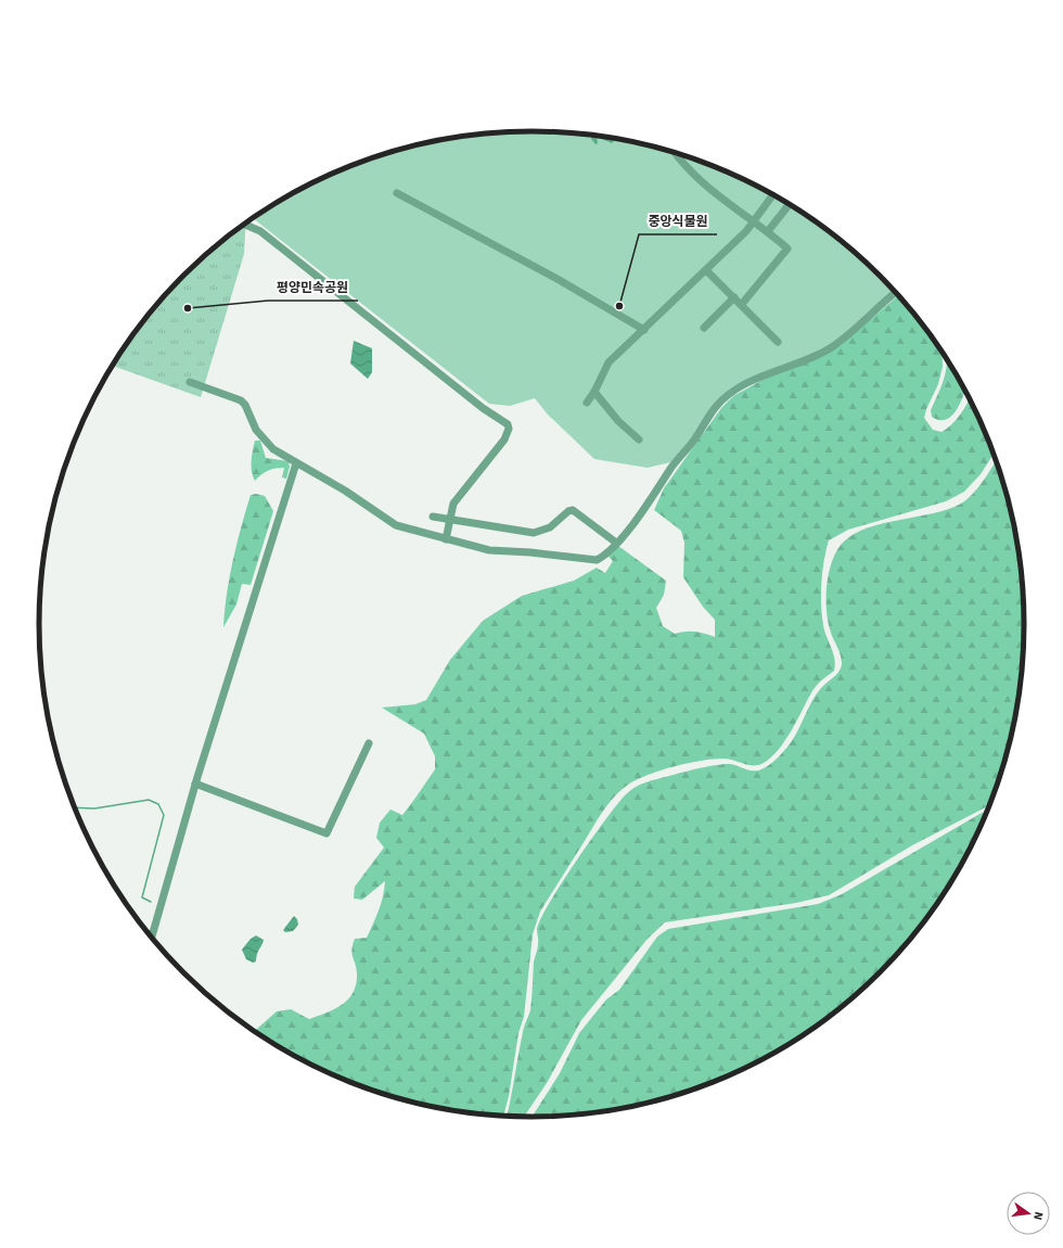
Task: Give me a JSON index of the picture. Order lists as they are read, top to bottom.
{
  "places": ["중앙식물원", "평양민속공원"],
  "north": "right"
}
